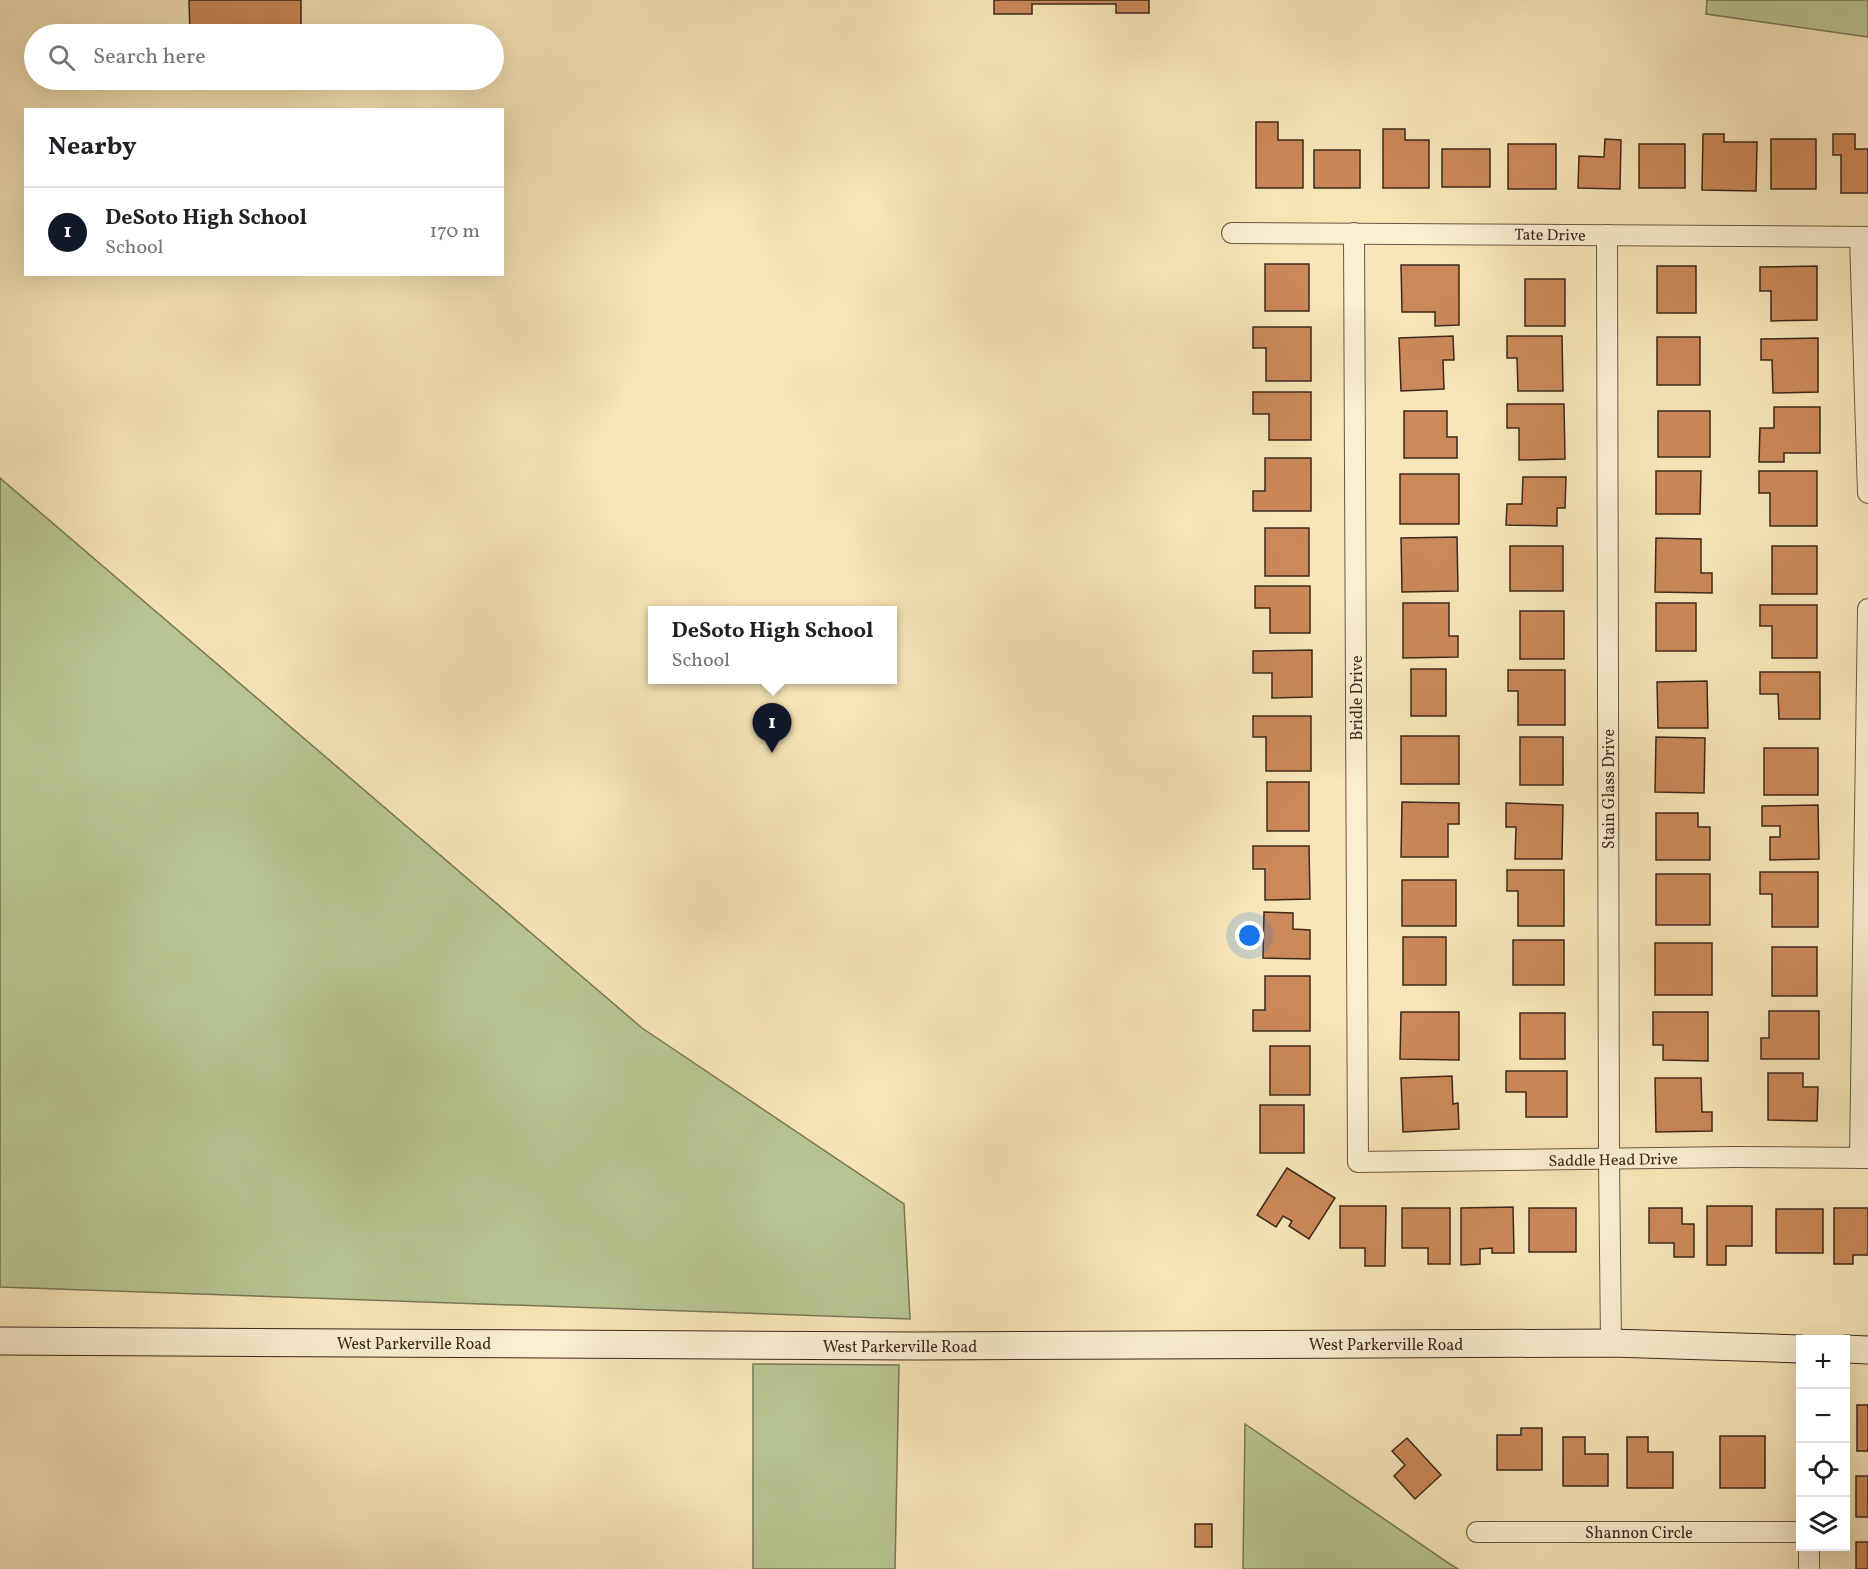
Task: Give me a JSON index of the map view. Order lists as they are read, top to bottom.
{
  "streets": {
    "main road": ["West Parkerville Road"],
    "street": [
      "Tate Drive",
      "Bridle Drive",
      "Stain Glass Drive",
      "Saddle Head Drive",
      "Shannon Circle"
    ]
  },
  "crossings": [
    ["Tate Drive", "Bridle Drive"],
    ["Tate Drive", "Stain Glass Drive"],
    ["Bridle Drive", "Saddle Head Drive"],
    ["Stain Glass Drive", "Saddle Head Drive"],
    ["Stain Glass Drive", "West Parkerville Road"]
  ],
  "page": {
    "search": "Search here",
    "heading": "Nearby",
    "list": [
      {
        "mark": "1",
        "name": "DeSoto High School",
        "note": "School",
        "value": "170 m"
      }
    ],
    "popup": ["DeSoto High School", "School"],
    "pins": "1",
    "map_buttons": ["+", "−"]
  }
}
